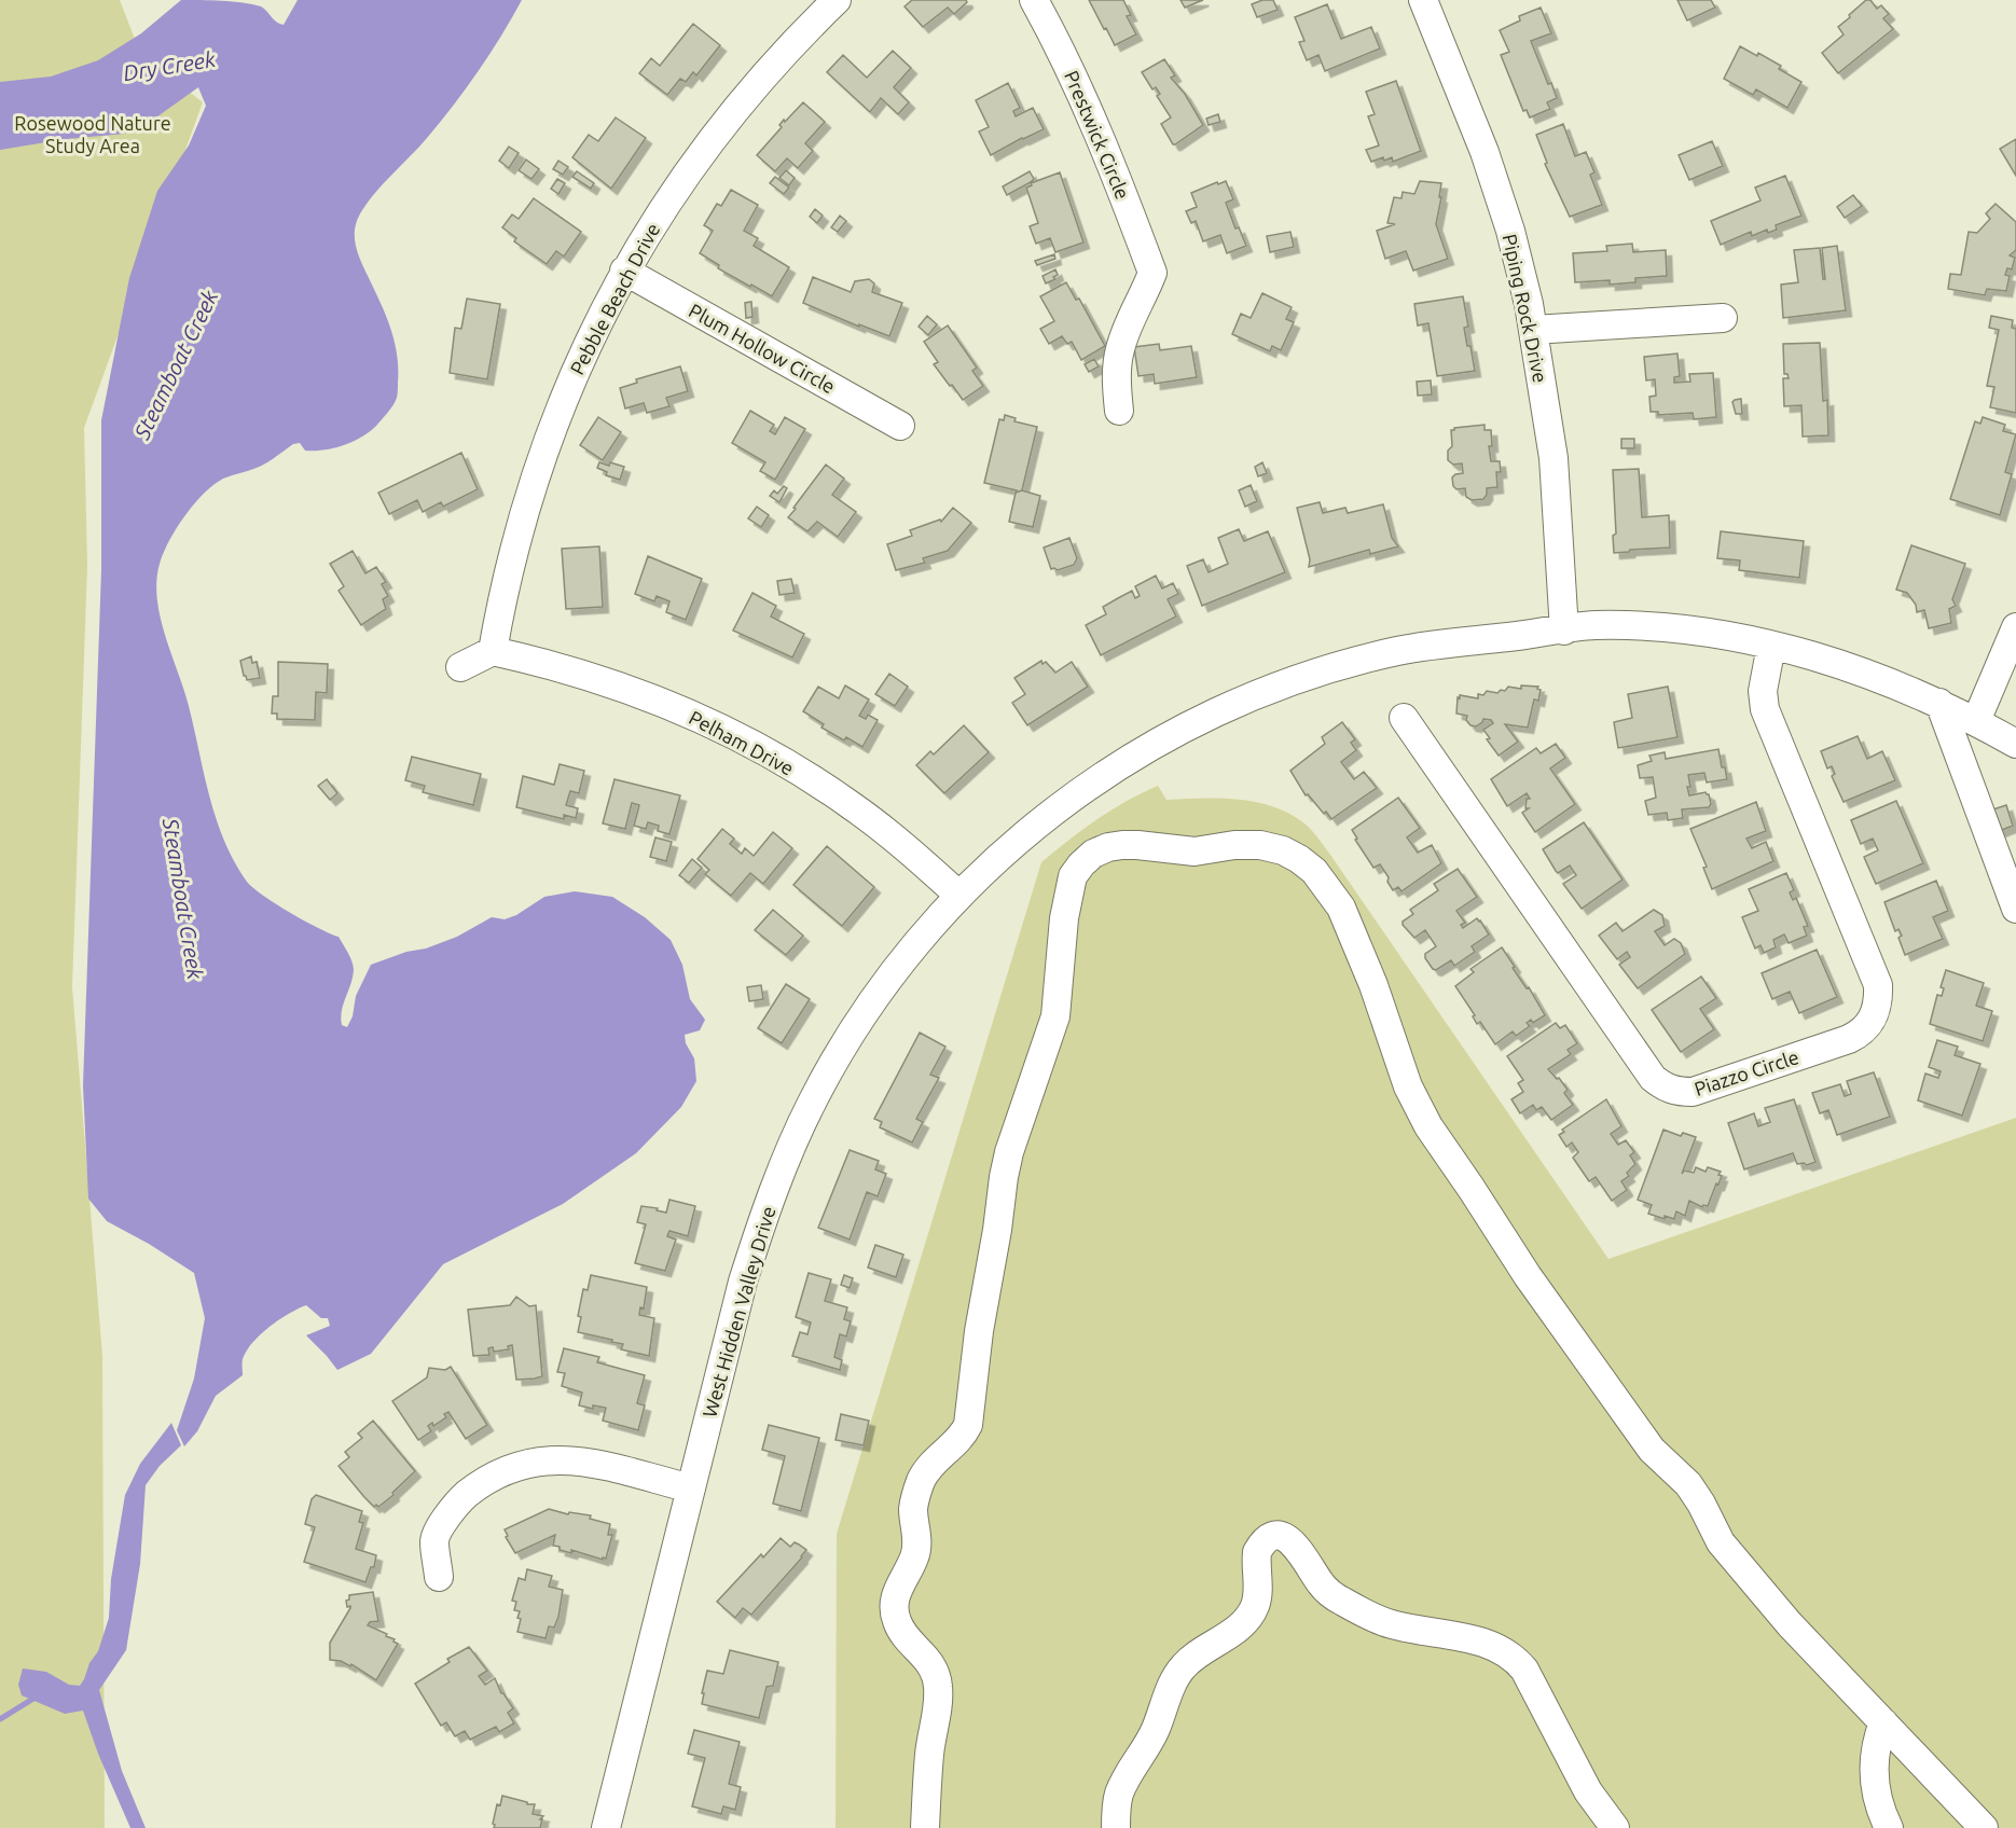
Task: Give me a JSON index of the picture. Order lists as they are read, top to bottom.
{
  "streets": {
    "street": [
      "Prestwick Circle",
      "Pebble Beach Drive",
      "Piping Rock Drive",
      "Plum Hollow Circle",
      "Pelham Drive",
      "Piazzo Circle",
      "West Hidden Valley Drive"
    ]
  },
  "crossings": [
    ["Pebble Beach Drive", "Plum Hollow Circle"],
    ["Pebble Beach Drive", "Pelham Drive"],
    ["Piping Rock Drive", "West Hidden Valley Drive"],
    ["Pelham Drive", "West Hidden Valley Drive"],
    ["Piazzo Circle", "West Hidden Valley Drive"]
  ],
  "water": ["Dry Creek", "Steamboat Creek"],
  "parks": ["Rosewood Nature Study Area"]
}
